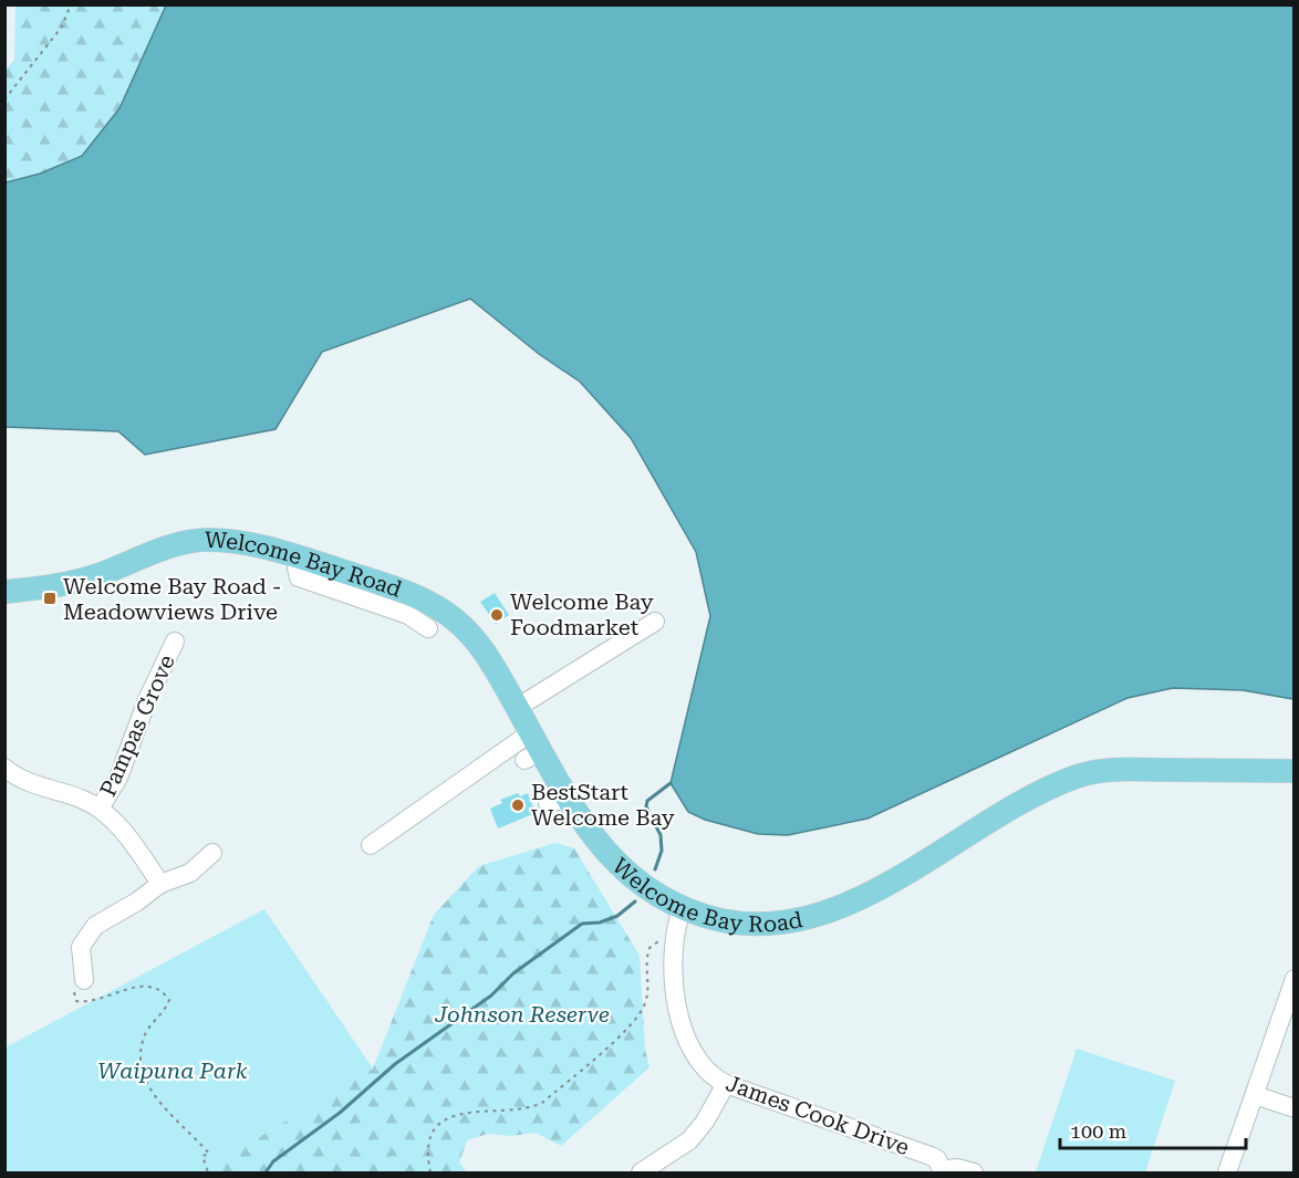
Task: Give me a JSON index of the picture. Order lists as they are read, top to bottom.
{
  "streets": {
    "main road": ["Welcome Bay Road"],
    "street": ["Pampas Grove", "James Cook Drive"]
  },
  "crossings": [
    ["Welcome Bay Road", "James Cook Drive"]
  ],
  "parks": ["Johnson Reserve", "Waipuna Park"],
  "places": {
    "transit": ["Welcome Bay Road - Meadowviews Drive"],
    "other": ["Welcome Bay Foodmarket", "BestStart Welcome Bay"]
  },
  "scale_bar": "100 m"
}
